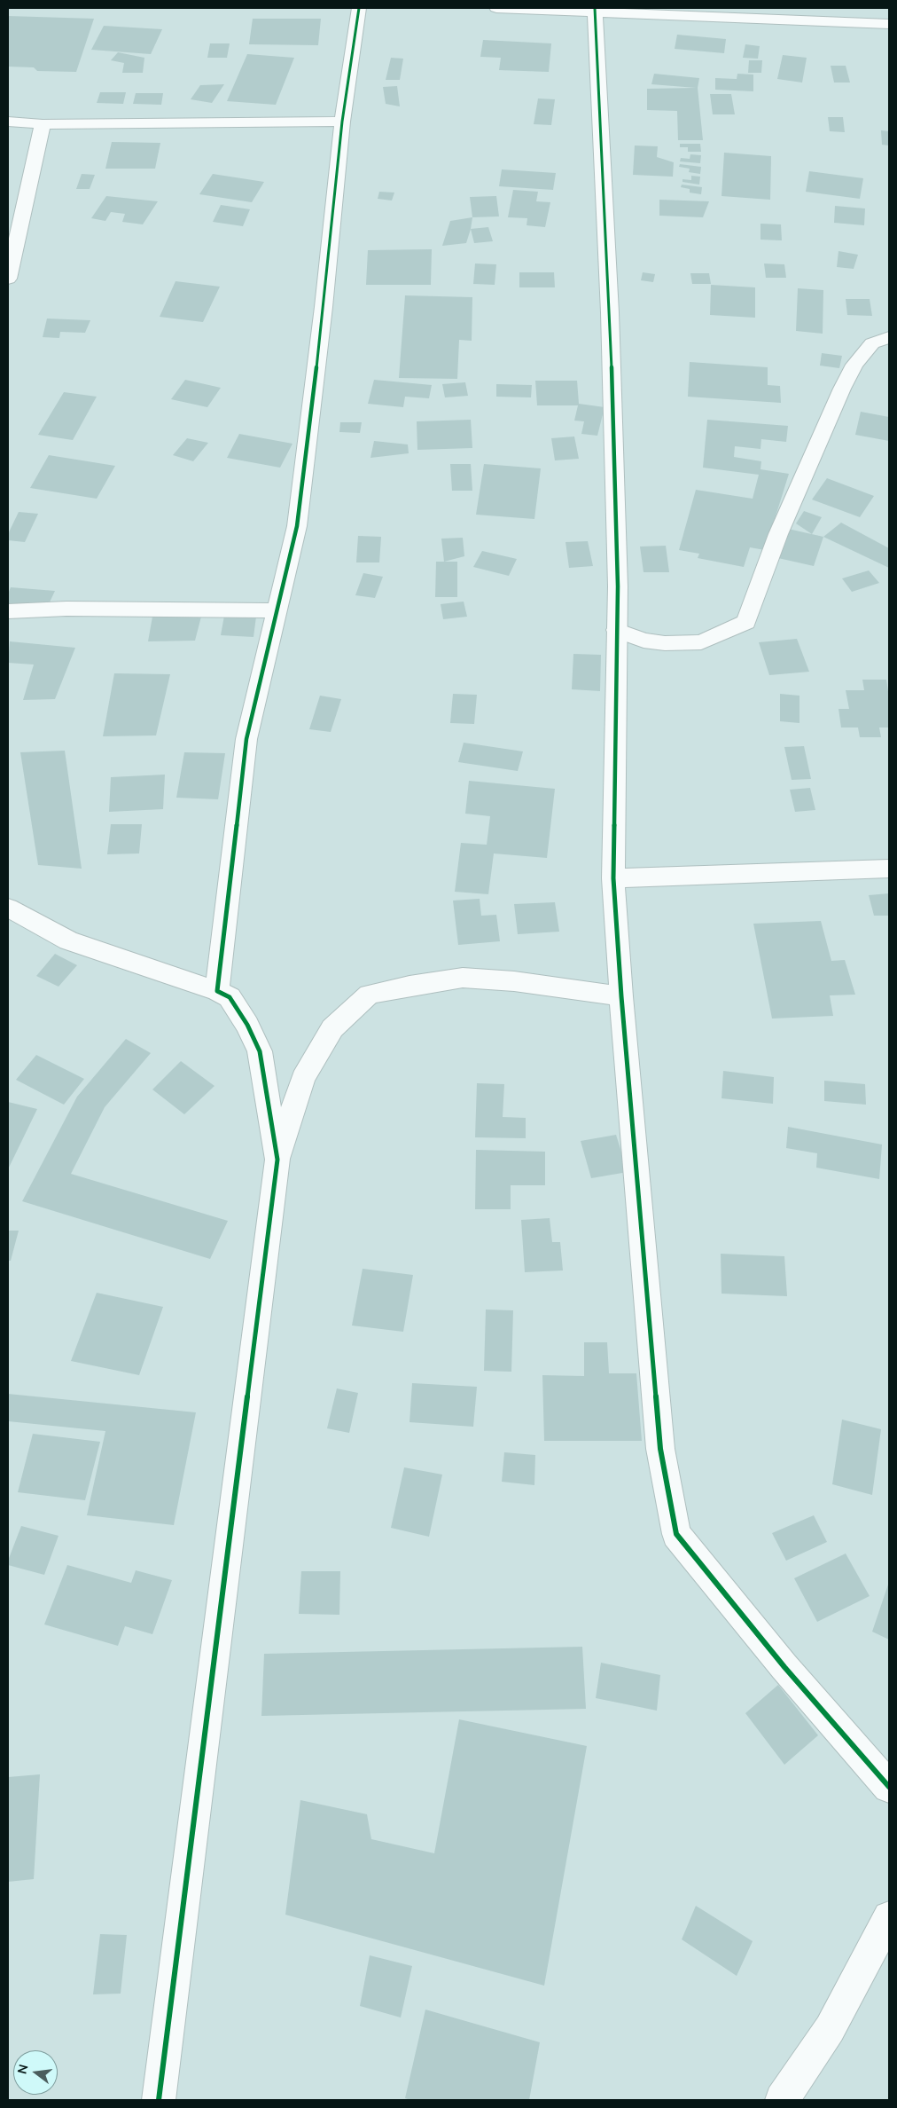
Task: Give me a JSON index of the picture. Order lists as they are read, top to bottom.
{
  "north": "left"
}
